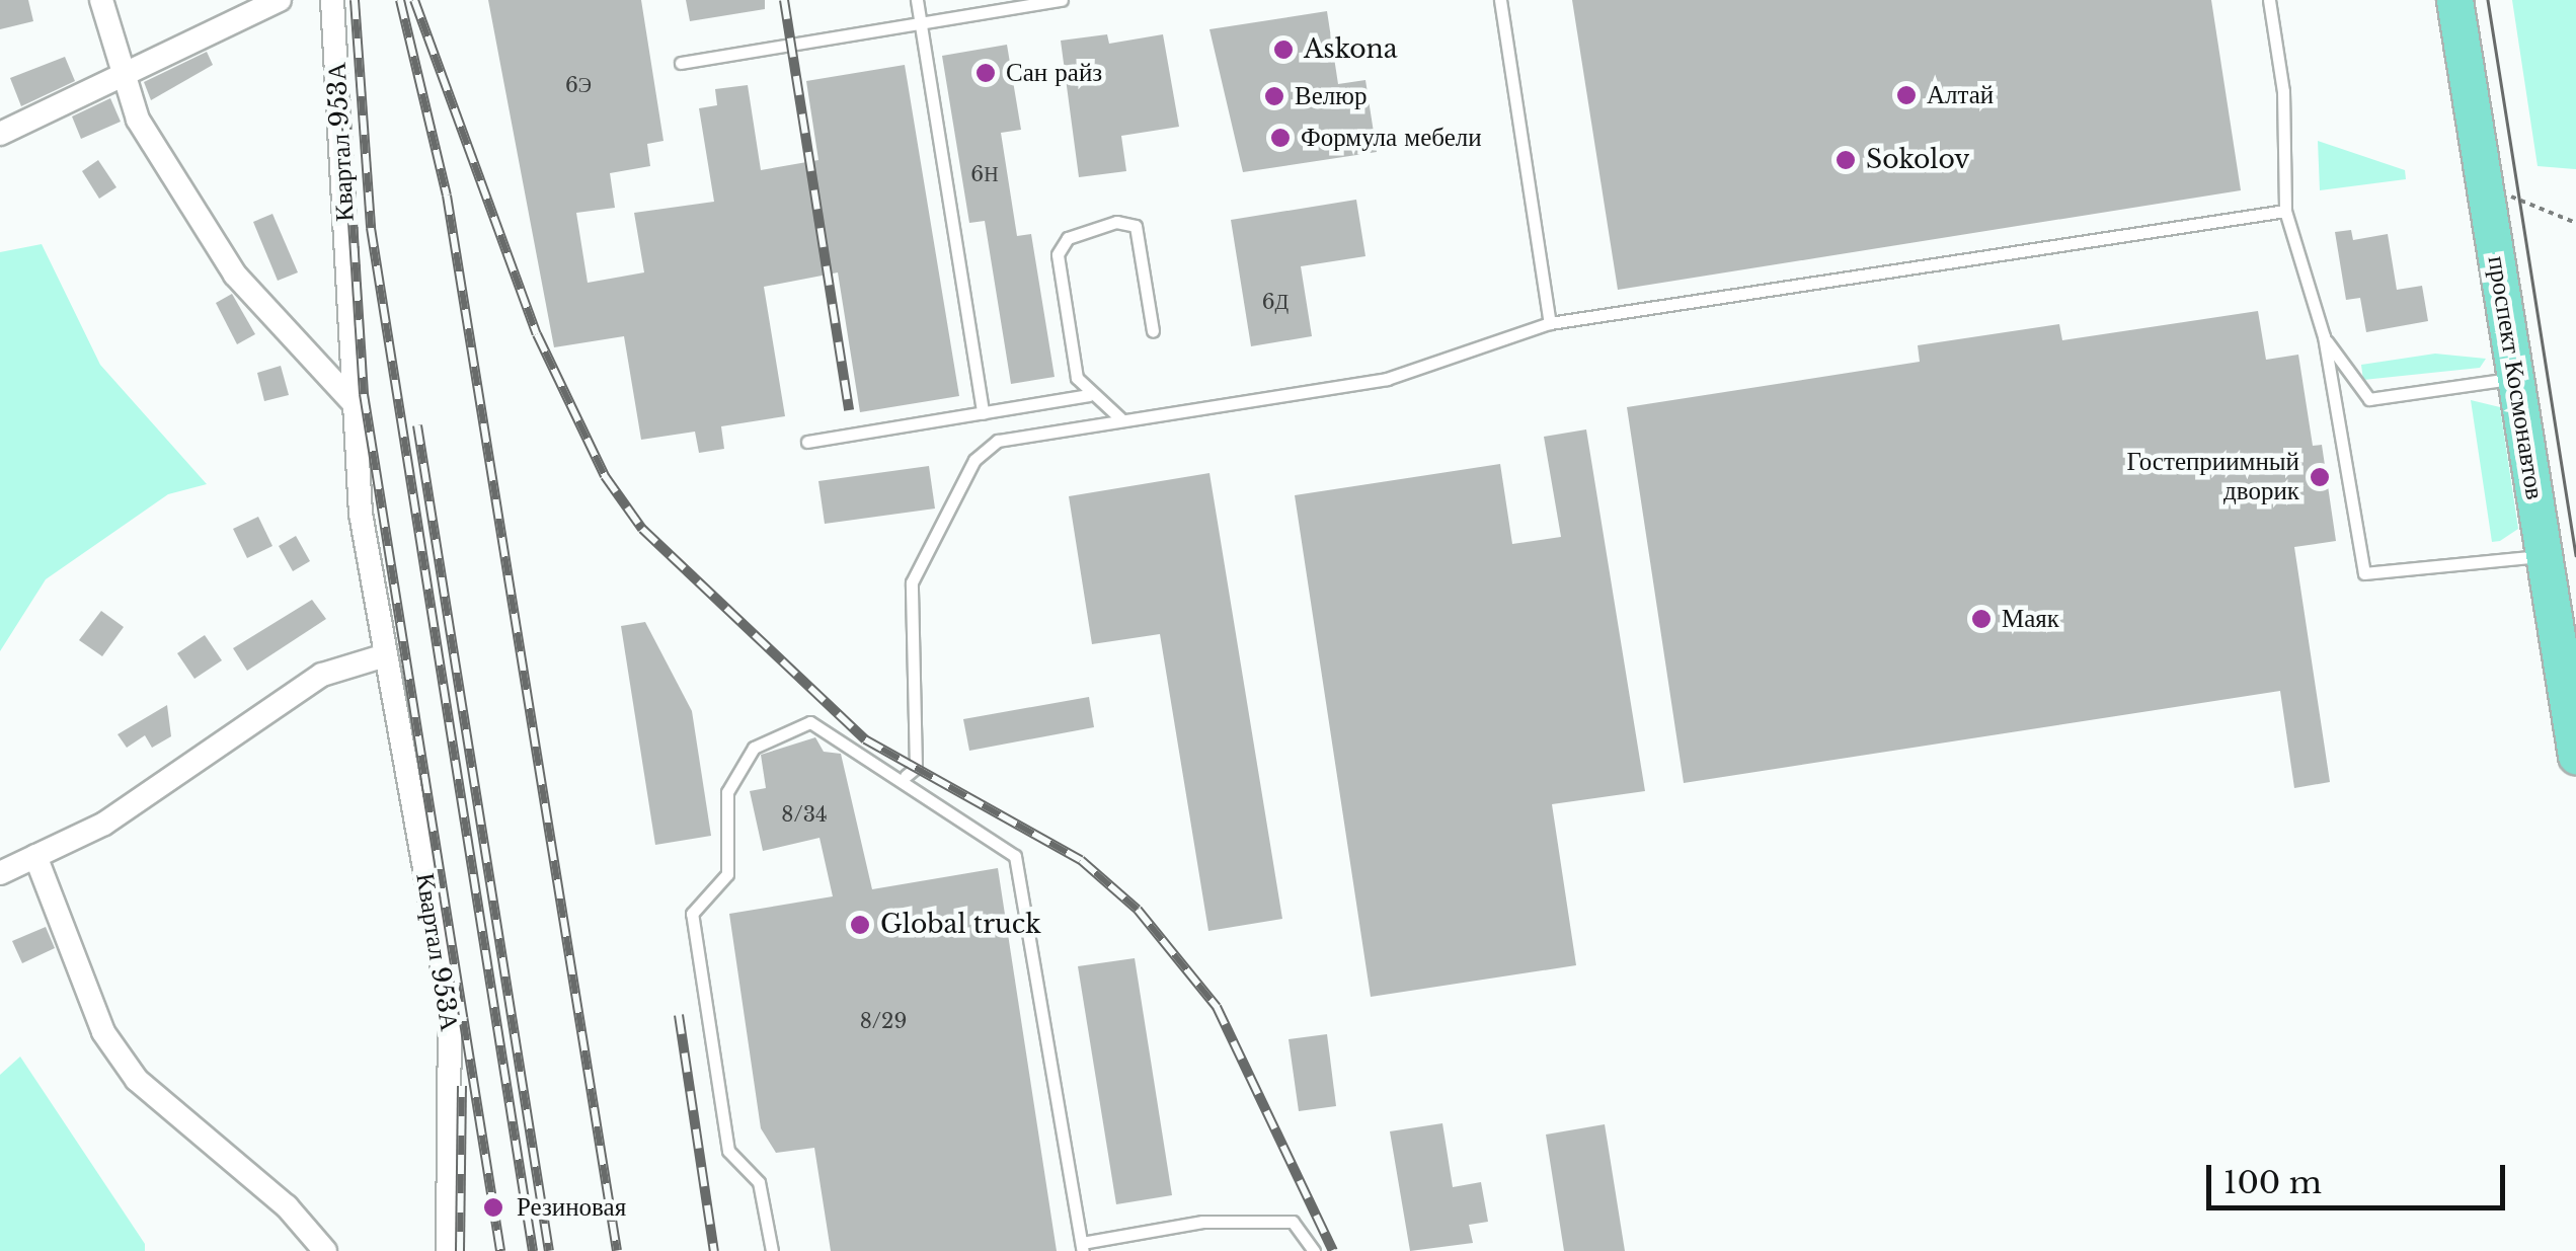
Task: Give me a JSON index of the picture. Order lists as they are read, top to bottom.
{
  "streets": {
    "main road": ["проспект Космонавтов"],
    "street": ["Квартал 953А"]
  },
  "places": [
    "Askona",
    "Сан райз",
    "Алтай",
    "Велюр",
    "Формула мебели",
    "Sokolov",
    "Гостеприимный дворик",
    "Маяк",
    "Global truck",
    "Резиновая"
  ],
  "house_numbers": [
    "6Э",
    "6Н",
    "6Д",
    "8/34",
    "8/29"
  ],
  "scale_bar": "100 m"
}
